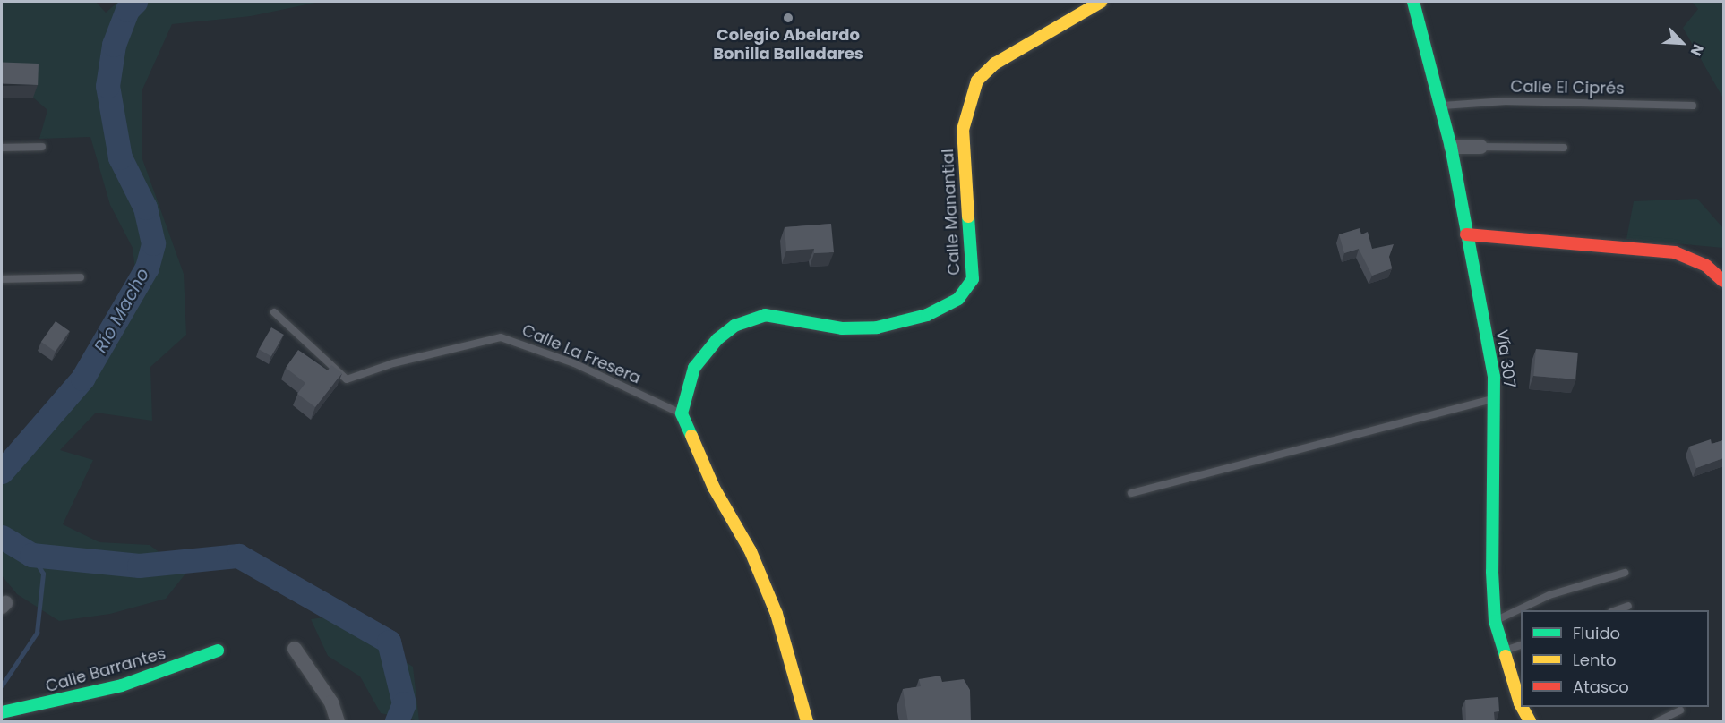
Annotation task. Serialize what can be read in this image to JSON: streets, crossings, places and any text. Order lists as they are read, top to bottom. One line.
{"streets":{"street":["Calle Manantial","Vía 307","Calle Barrantes"],"lane":["Calle El Ciprés","Calle La Fresera"]},"crossings":[["Calle El Ciprés","Vía 307"],["Calle Manantial","Calle La Fresera"]],"water":["Río Macho"],"places":["Colegio Abelardo Bonilla Balladares"],"legend":["Fluido","Lento","Atasco"],"north":"bottom right"}
